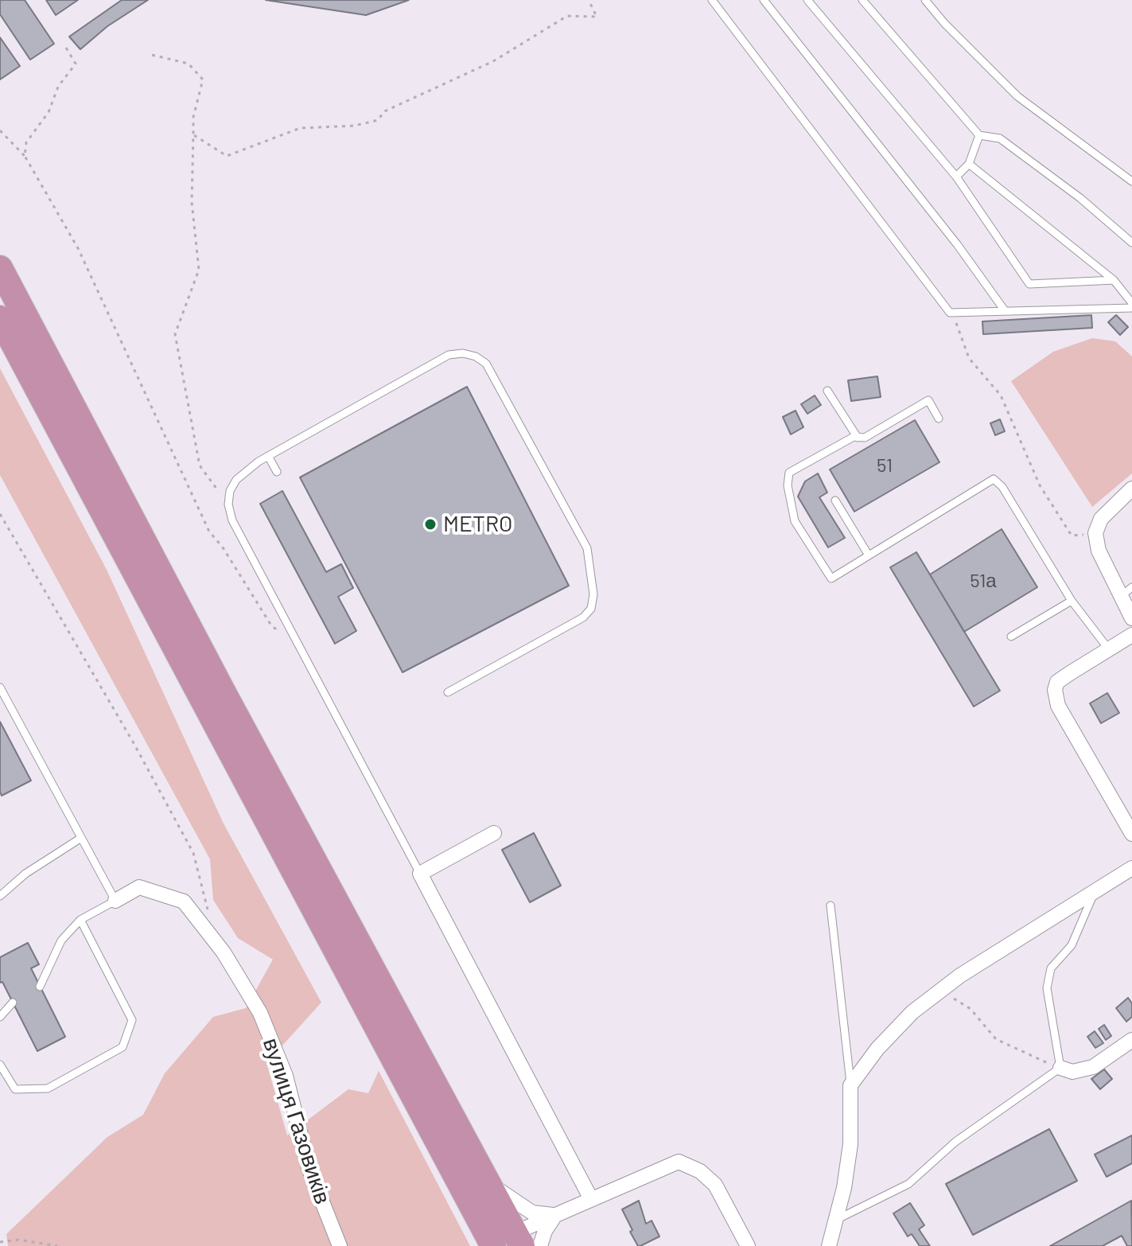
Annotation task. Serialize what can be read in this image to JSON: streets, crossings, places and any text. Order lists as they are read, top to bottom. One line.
{"streets":{"street":["вулиця Газовиків"]},"places":["METRO"],"house_numbers":["51","51а"]}
